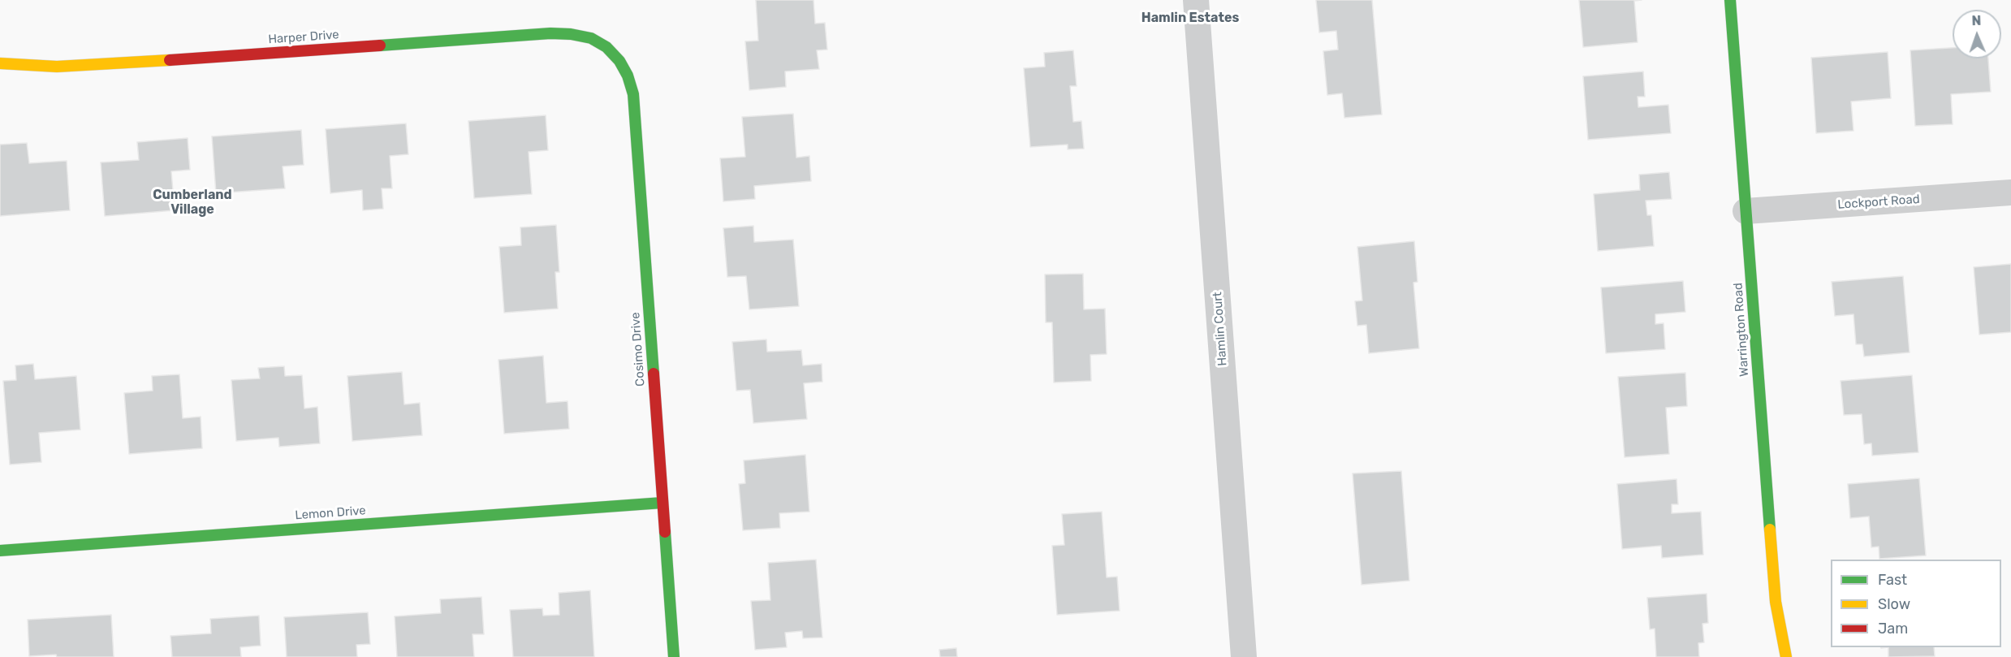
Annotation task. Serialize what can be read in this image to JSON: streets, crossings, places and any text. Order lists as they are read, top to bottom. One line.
{"streets":{"street":["Harper Drive","Lockport Road","Hamlin Court","Warrington Road","Cosimo Drive","Lemon Drive"]},"crossings":[["Harper Drive","Cosimo Drive"],["Lockport Road","Warrington Road"],["Cosimo Drive","Lemon Drive"]],"districts":["Hamlin Estates","Cumberland Village"],"legend":["Fast","Slow","Jam"],"north":"top"}
